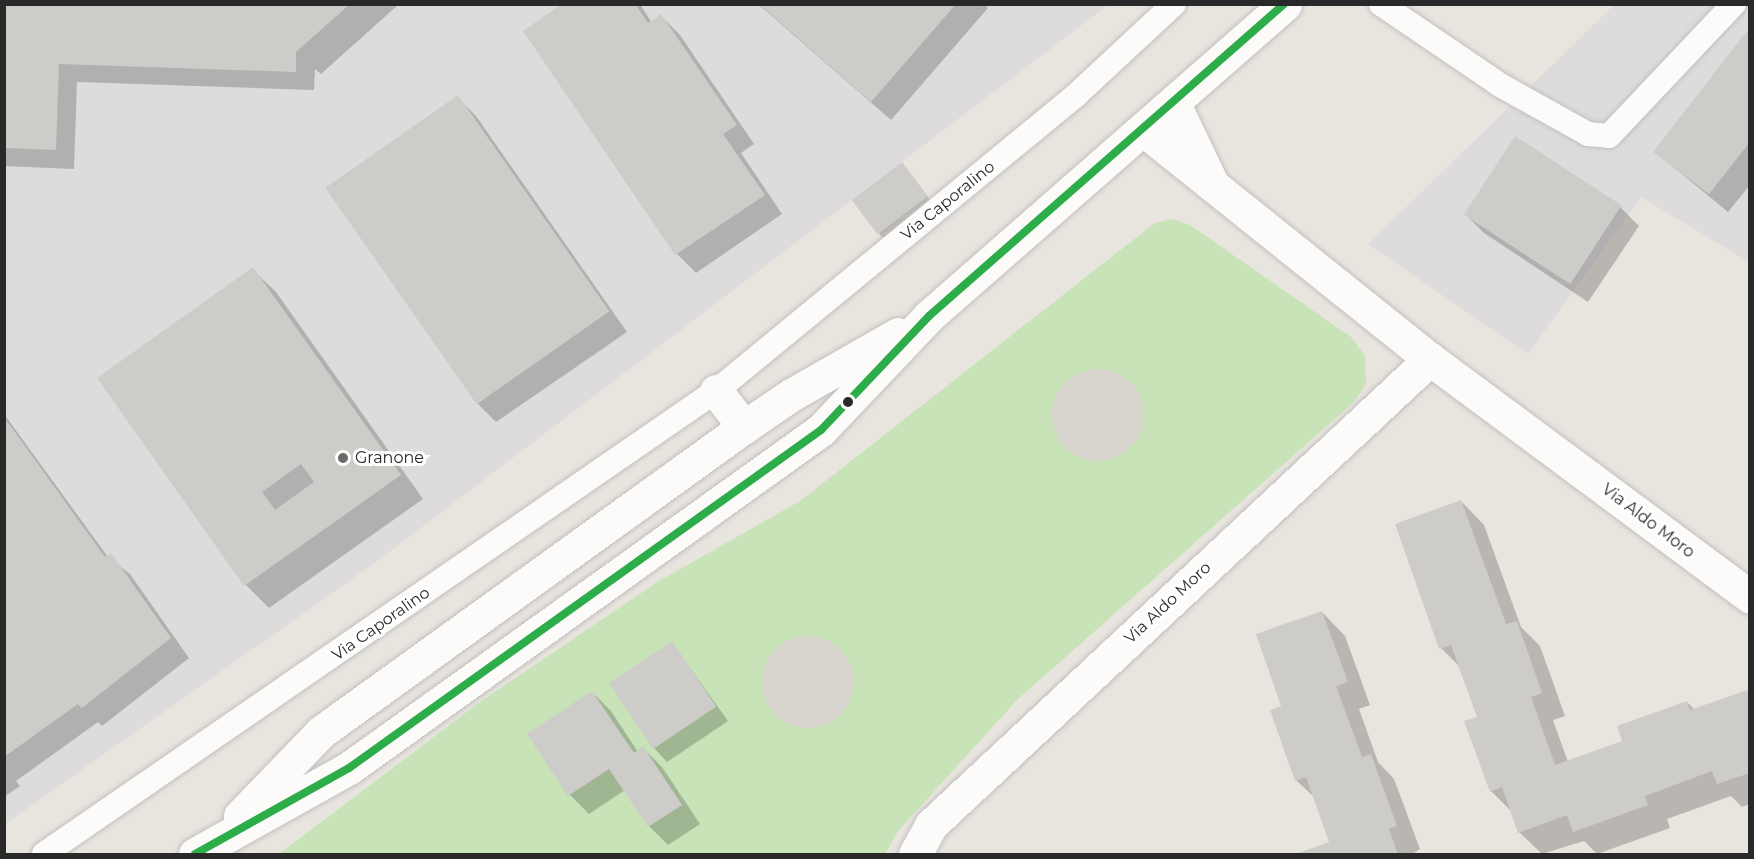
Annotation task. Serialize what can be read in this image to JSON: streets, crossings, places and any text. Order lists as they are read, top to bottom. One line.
{"streets":{"street":["Via Aldo Moro"],"lane":["Via Caporalino"]},"places":["Granone"]}
